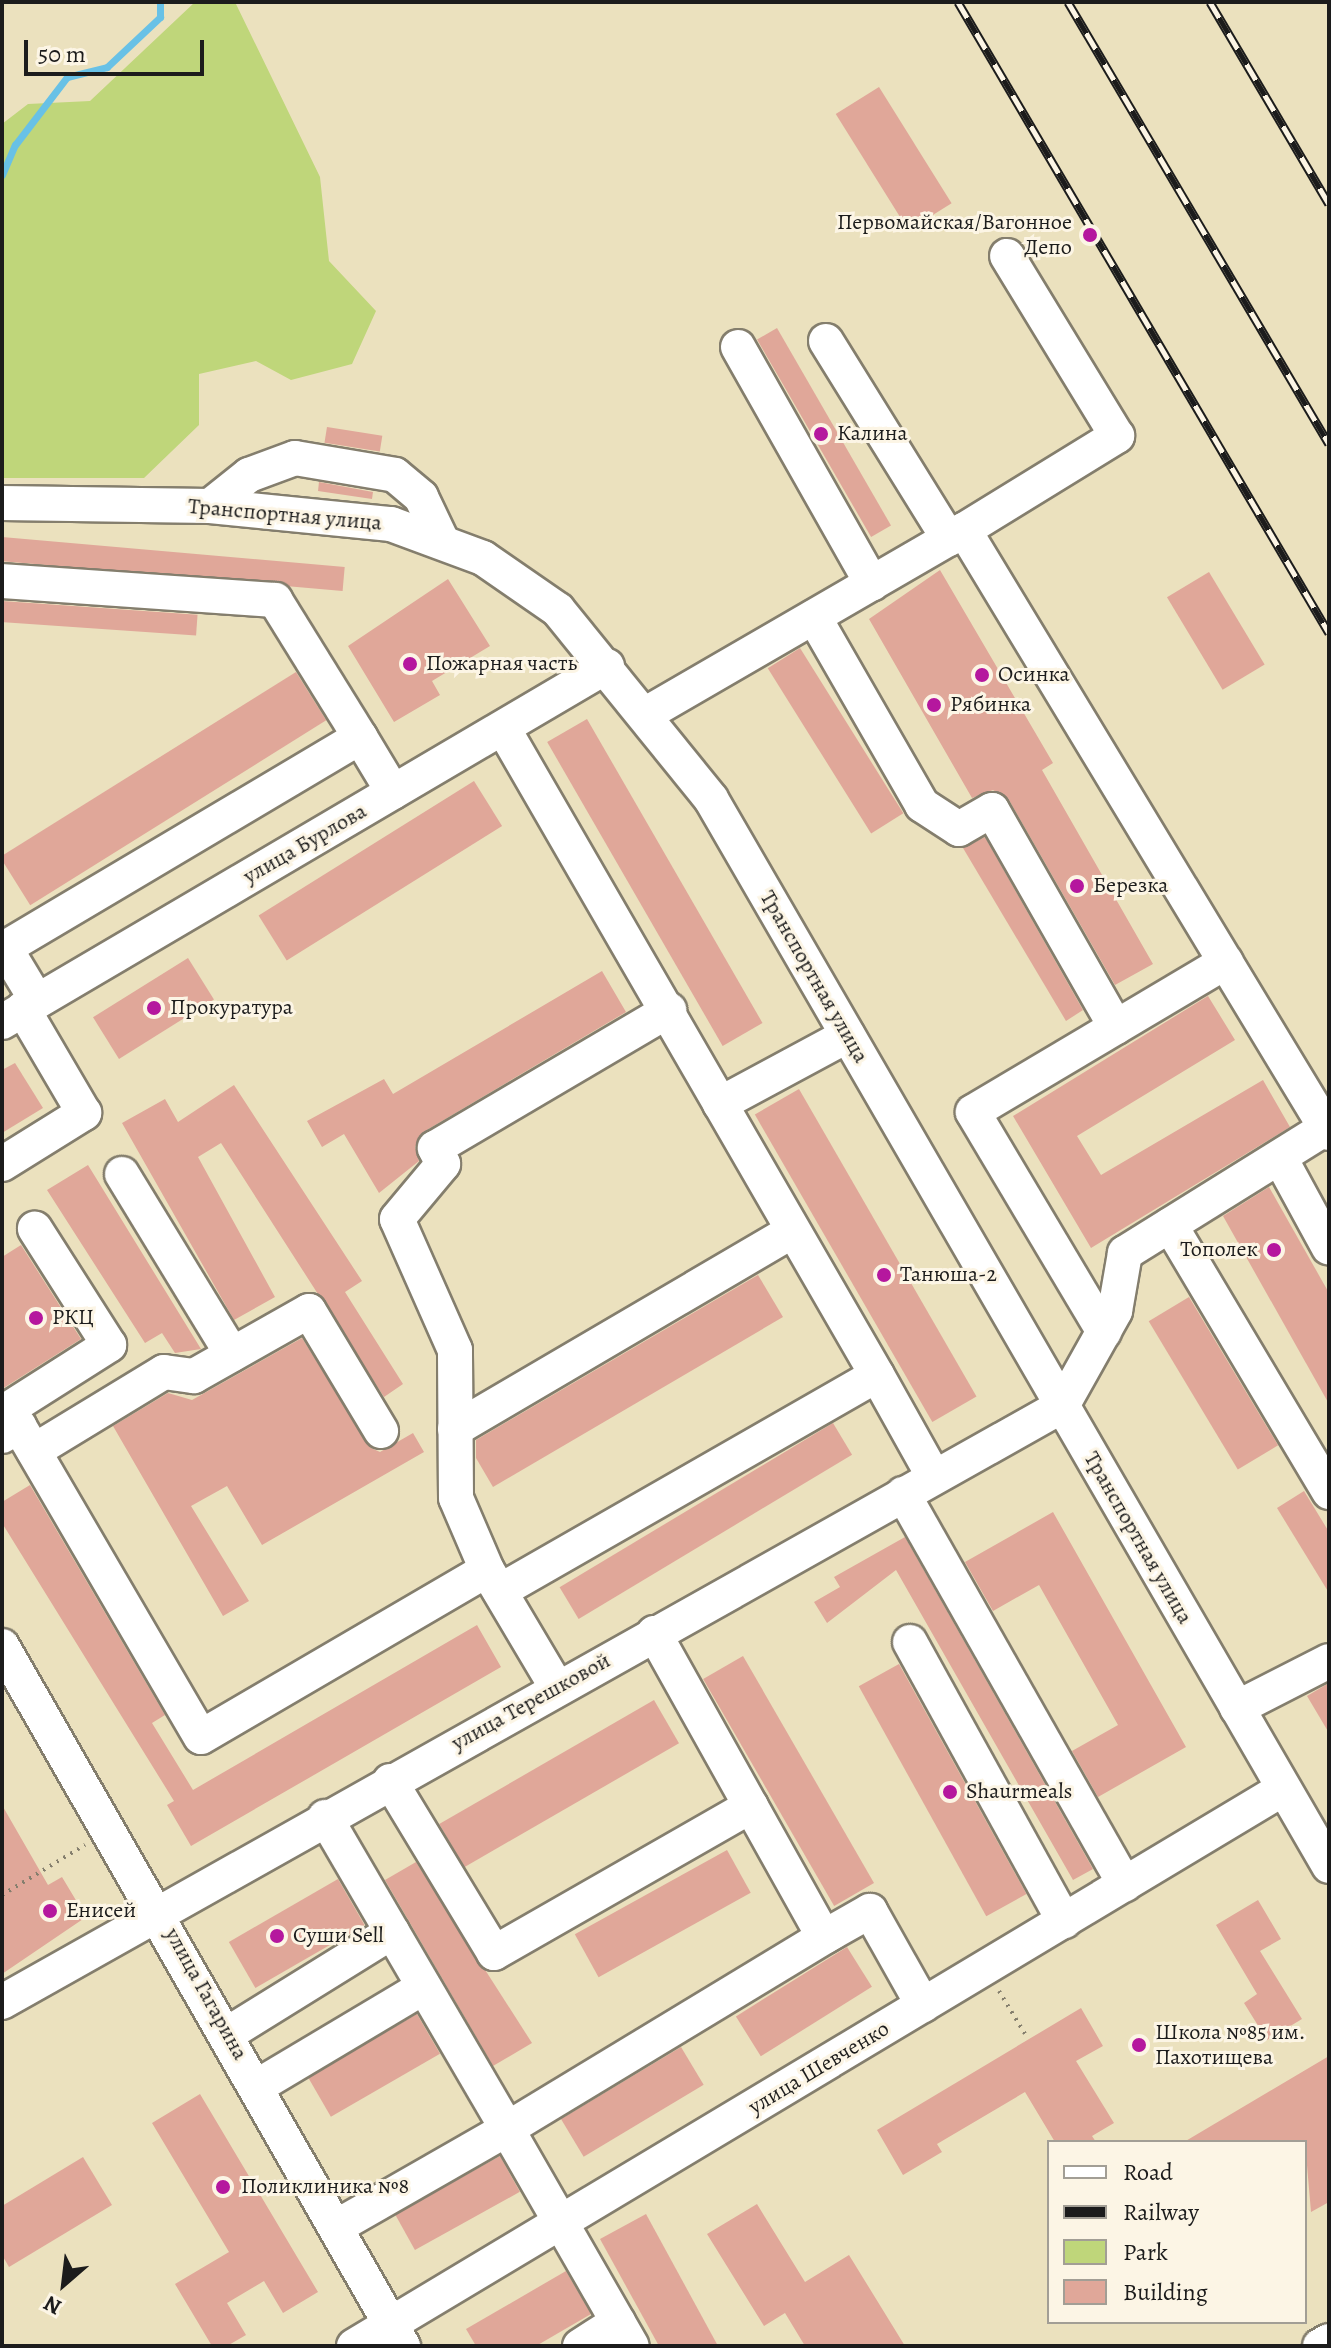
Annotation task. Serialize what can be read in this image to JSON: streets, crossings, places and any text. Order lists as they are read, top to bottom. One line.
{"streets":{"street":["Транспортная улица","улица Бурлова","улица Терешковой","улица Гагарина","улица Шевченко"]},"crossings":[["Транспортная улица","улица Бурлова"],["Транспортная улица","улица Терешковой"],["Транспортная улица","улица Шевченко"],["улица Терешковой","улица Гагарина"],["улица Гагарина","улица Шевченко"]],"places":["Первомайская/Вагонное Депо","Калина","Пожарная часть","Осинка","Рябинка","Березка","Прокуратура","Тополек","Танюша-2","РКЦ","Shaurmeals","Енисей","Суши Sell","Школа №85 им. Пахотищева","Поликлиника №8"],"legend":["Road","Railway","Park","Building"],"scale_bar":"50 m","north":"bottom left"}
